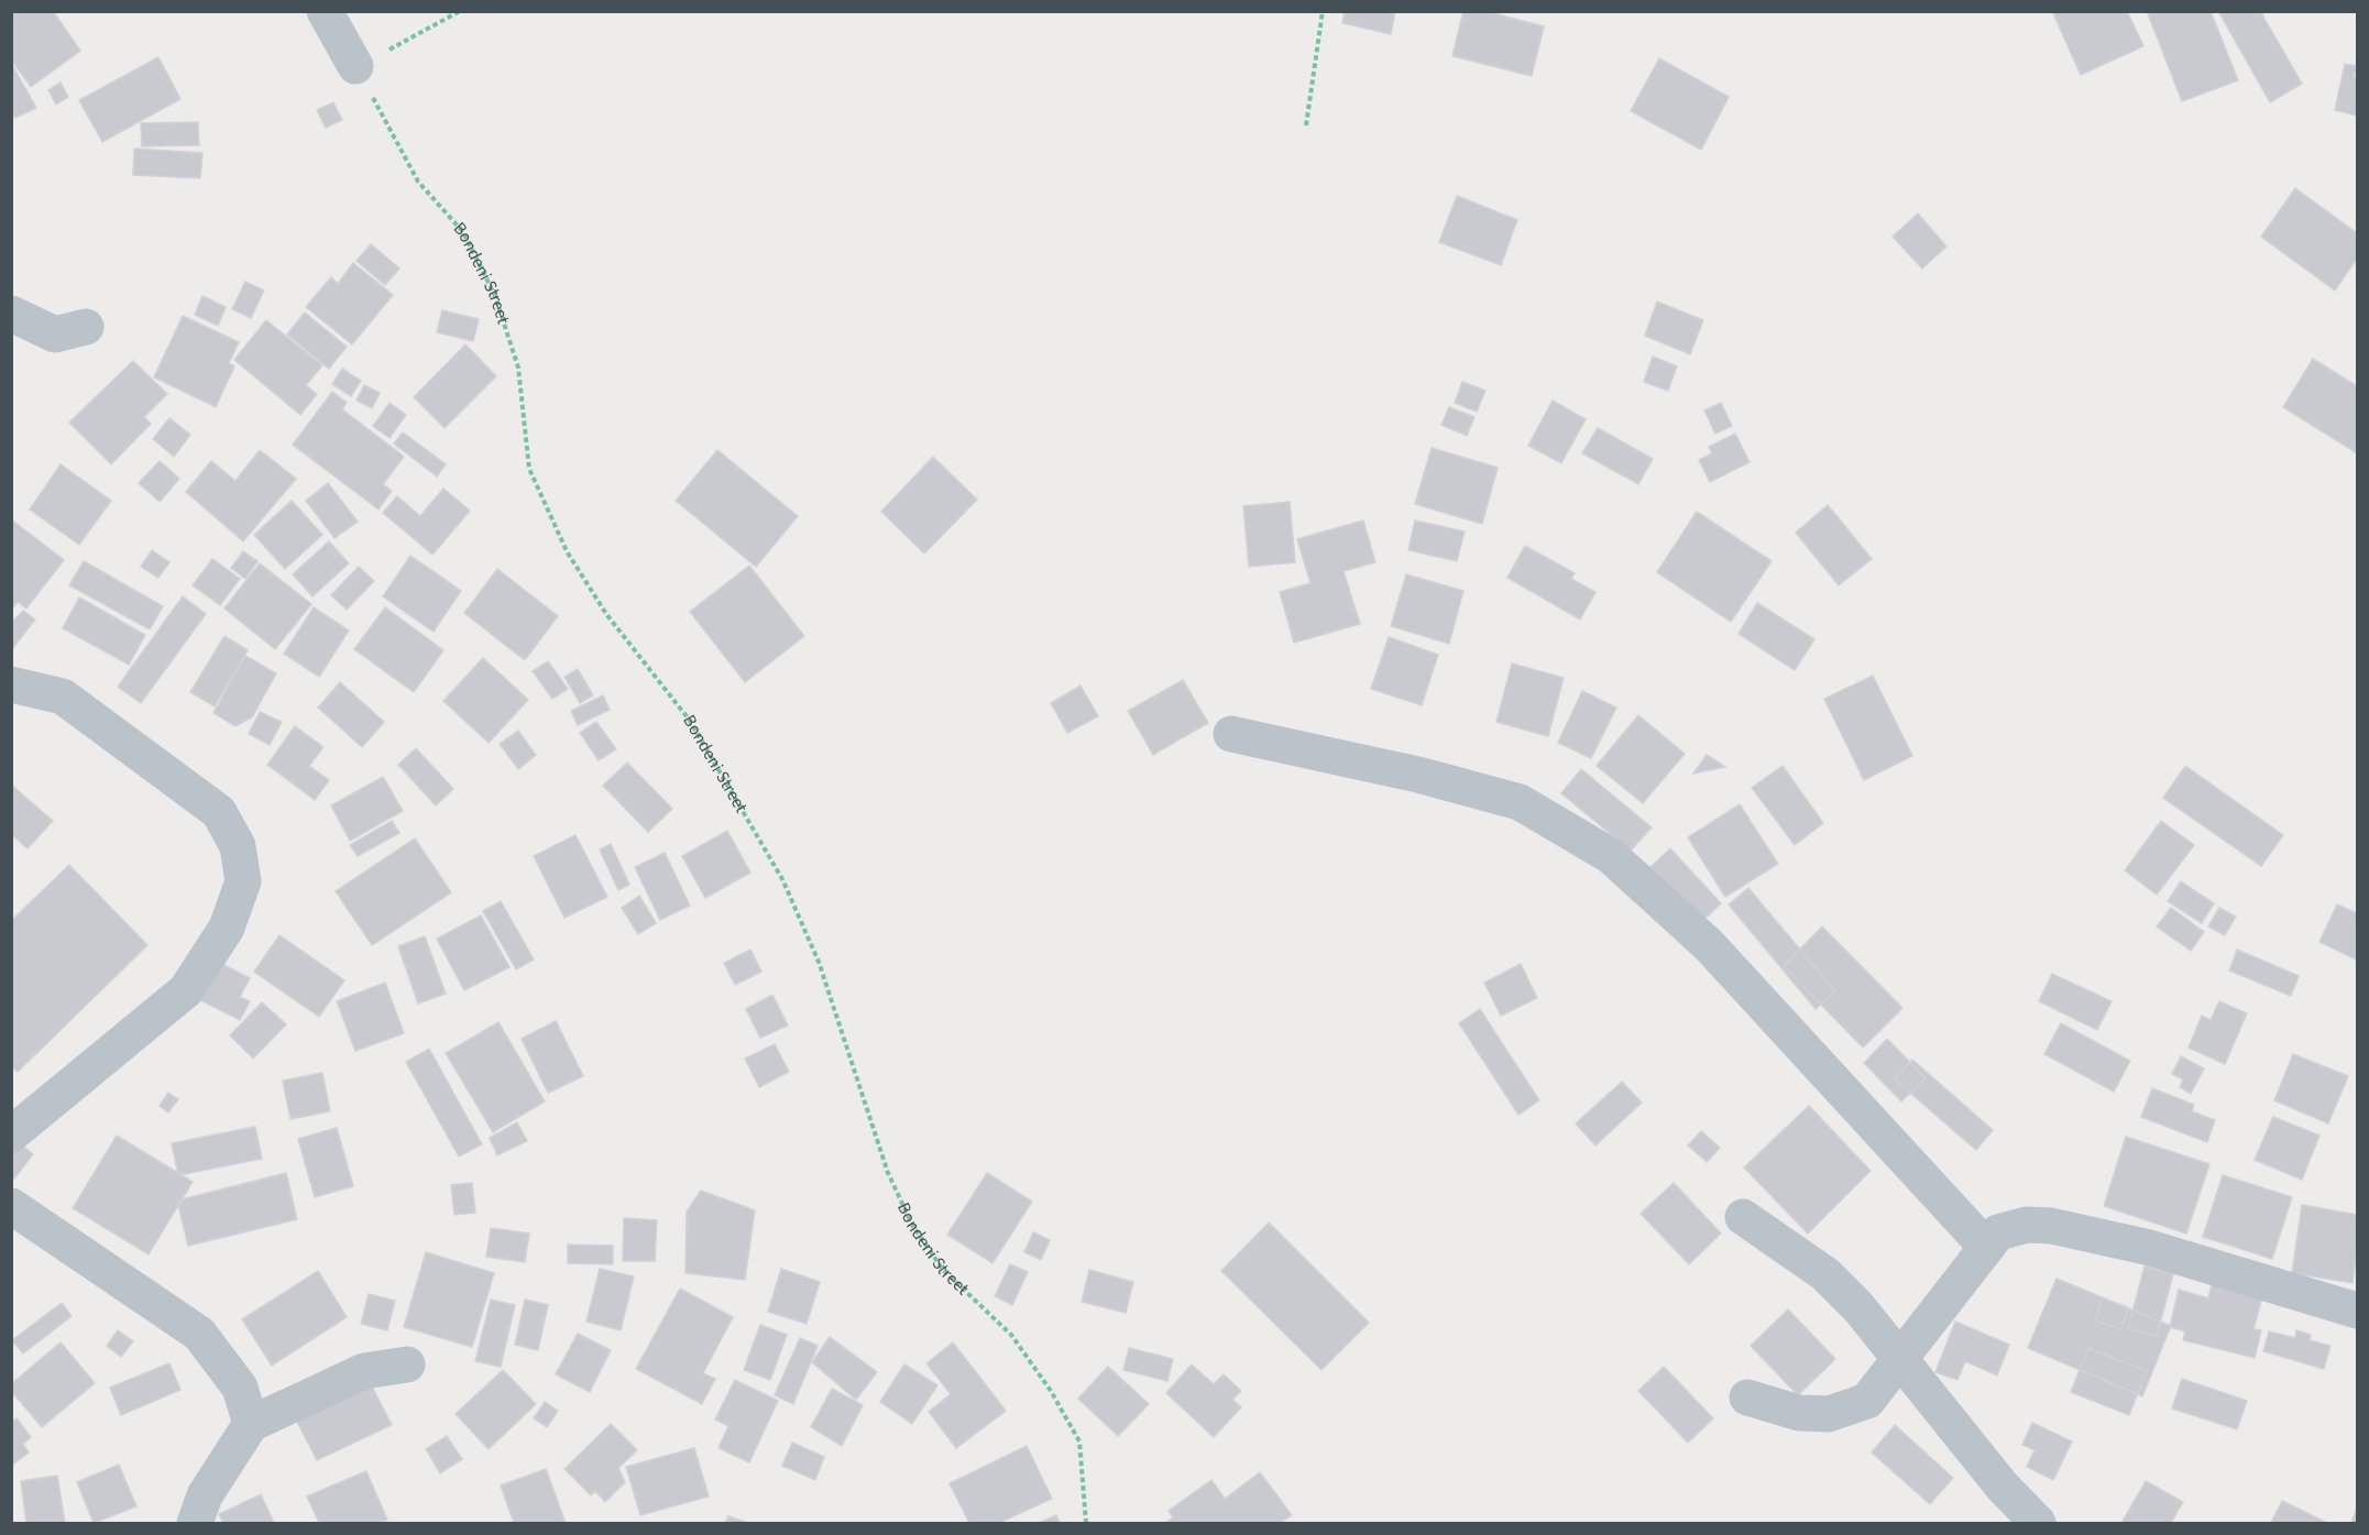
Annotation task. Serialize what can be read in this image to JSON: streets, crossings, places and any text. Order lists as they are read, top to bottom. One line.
{"streets":{"path":["Bondeni Street"]}}
